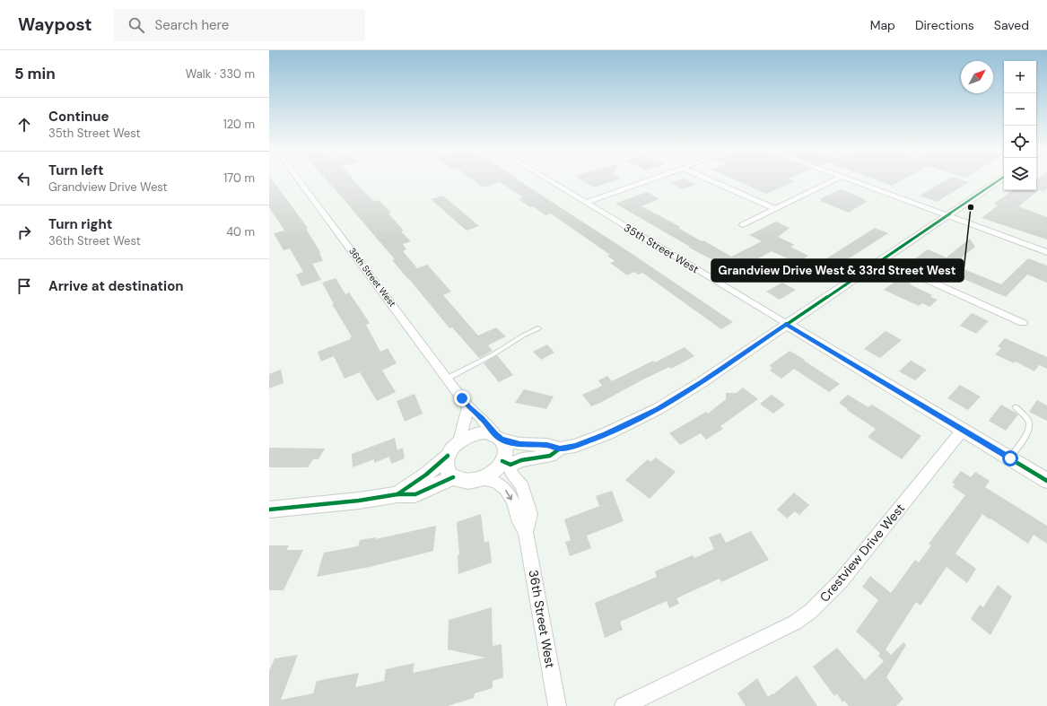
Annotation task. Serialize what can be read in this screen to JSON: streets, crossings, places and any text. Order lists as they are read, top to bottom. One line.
{"streets":{"street":["35th Street West","36th Street West","Crestview Drive West"]},"crossings":[["35th Street West","Crestview Drive West"]],"places":["Grandview Drive West & 33rd Street West"],"north":"top right","page":{"header":"Waypost","search":"Search here","nav":["Map","Directions","Saved"],"heading":["5 min","Walk · 330 m"],"map_buttons":["+","−"],"list":[["Continue","35th Street West","120 m"],["Turn left","Grandview Drive West","170 m"],["Turn right","36th Street West","40 m"],"Arrive at destination"]}}
